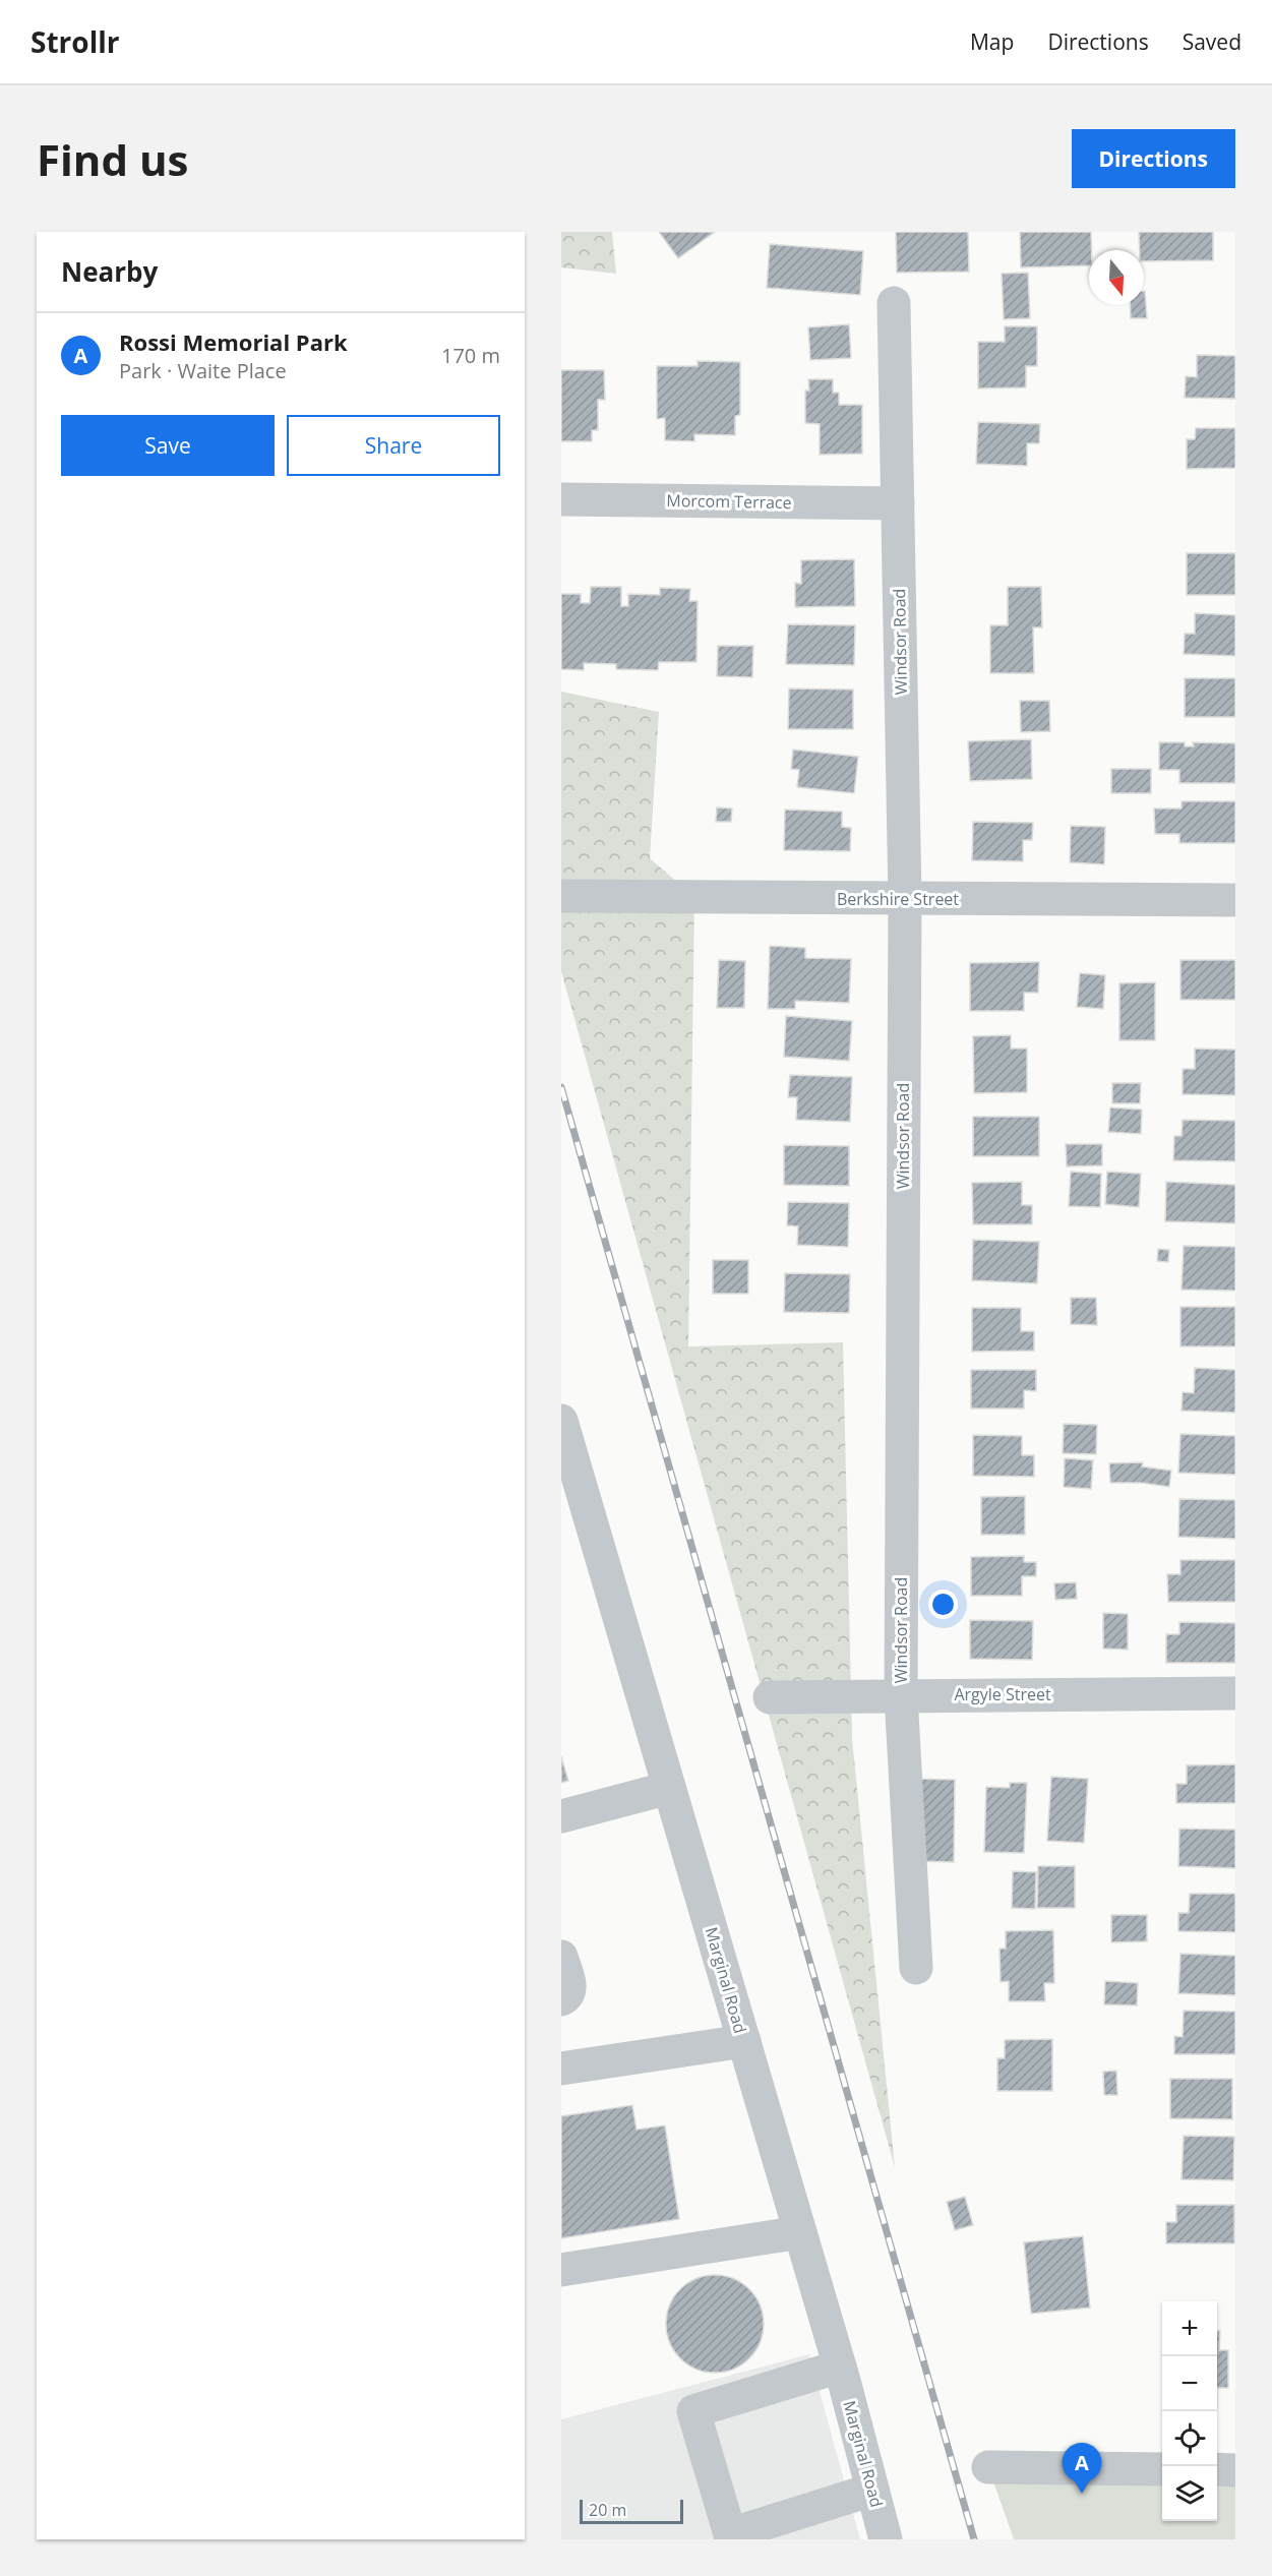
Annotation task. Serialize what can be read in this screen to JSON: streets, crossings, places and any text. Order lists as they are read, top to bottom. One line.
{"streets":{"street":["Morcom Terrace","Windsor Road","Berkshire Street","Argyle Street","Marginal Road"]},"crossings":[["Morcom Terrace","Windsor Road"],["Windsor Road","Berkshire Street"],["Windsor Road","Argyle Street"]],"scale_bar":"20 m","north":"bottom","page":{"header":"Strollr","nav":["Map","Directions","Saved"],"buttons":["Directions",["Save","Share"]],"title":"Find us","heading":"Nearby","list":[{"mark":"A","name":"Rossi Memorial Park","note":"Park · Waite Place","value":"170 m"}],"map_buttons":["+","−"],"pins":"A","scale":"20 m"}}
